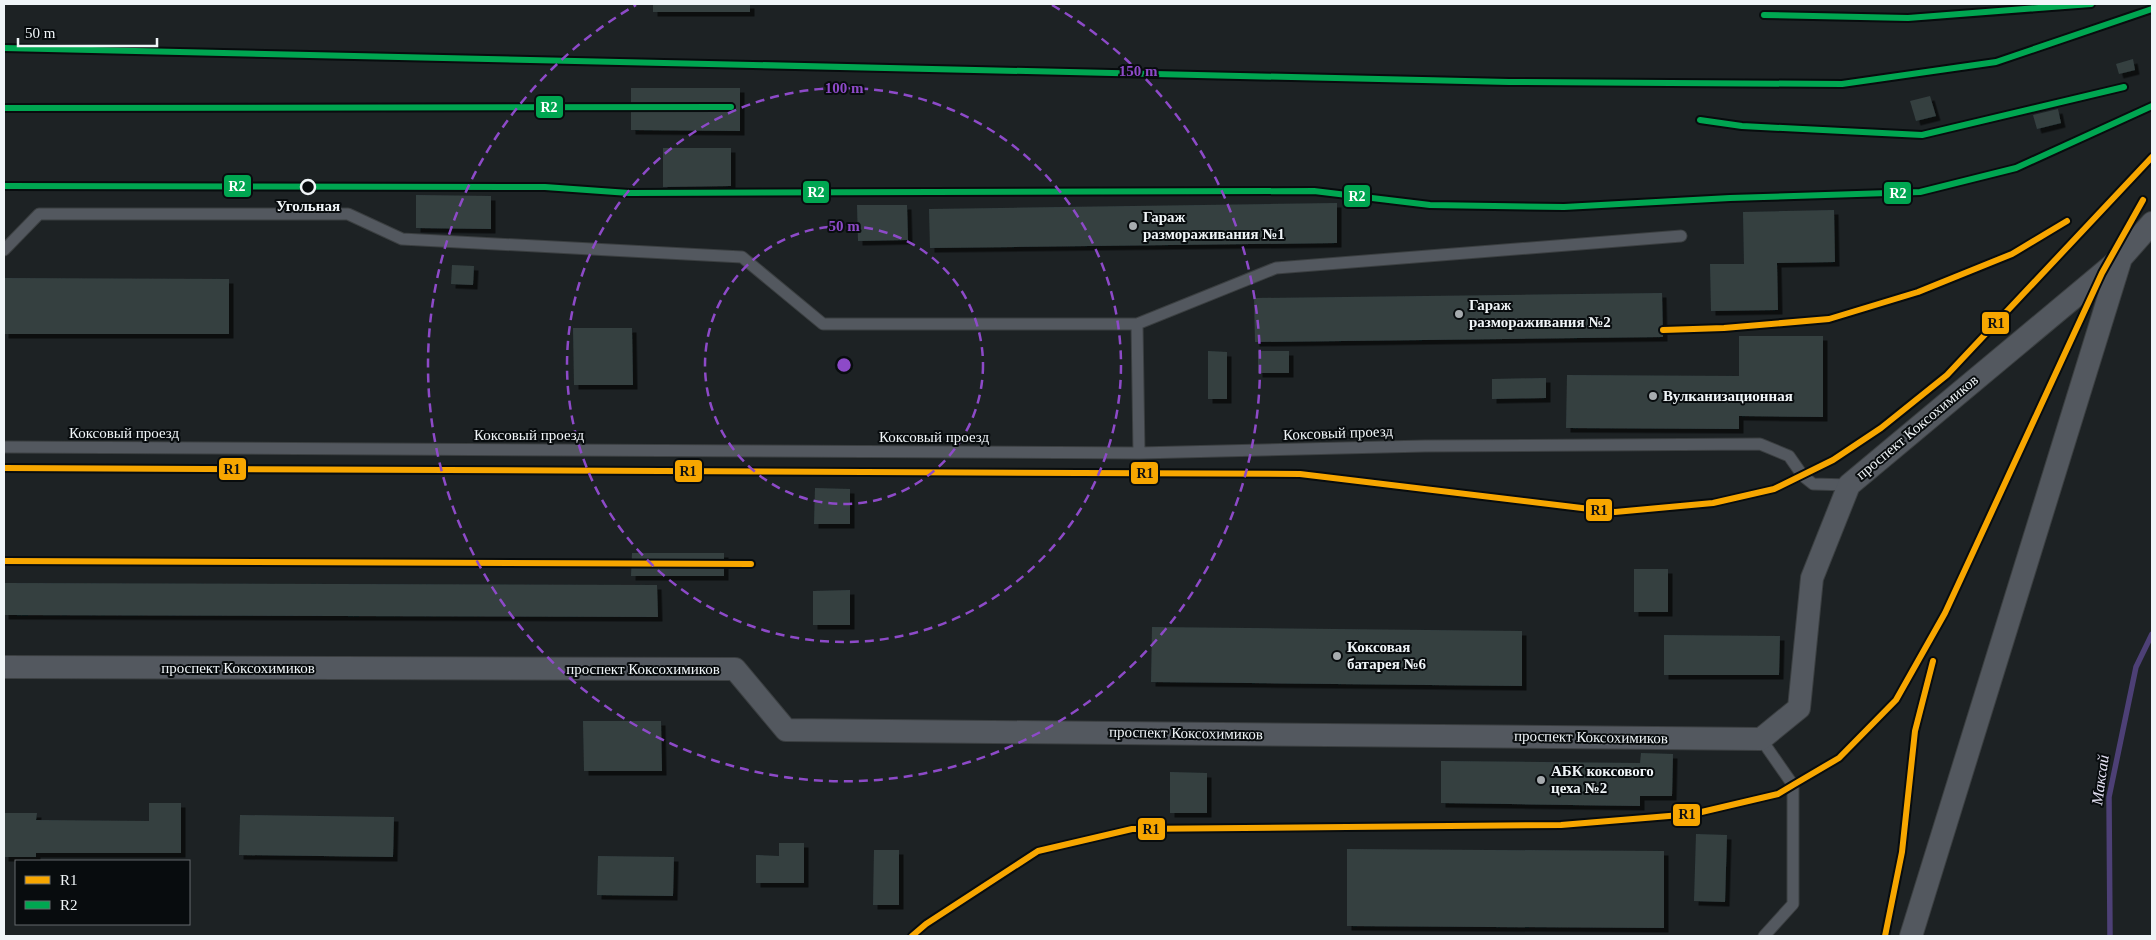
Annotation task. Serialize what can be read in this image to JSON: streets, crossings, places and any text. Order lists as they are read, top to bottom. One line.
{"streets":{"street":["проспект Коксохимиков"],"lane":["Коксовый проезд"]},"crossings":[["проспект Коксохимиков","Коксовый проезд"]],"water":["Максай"],"places":["Угольная","Гараж размораживания №1","Гараж размораживания №2","Вулканизационная","Коксовая батарея №6","АБК коксового цеха №2"],"lines":["transit line R2","transit line R1"],"legend":["R1","R2"],"scale_bar":"50 m","rings":["150 m","100 m","50 m"]}
